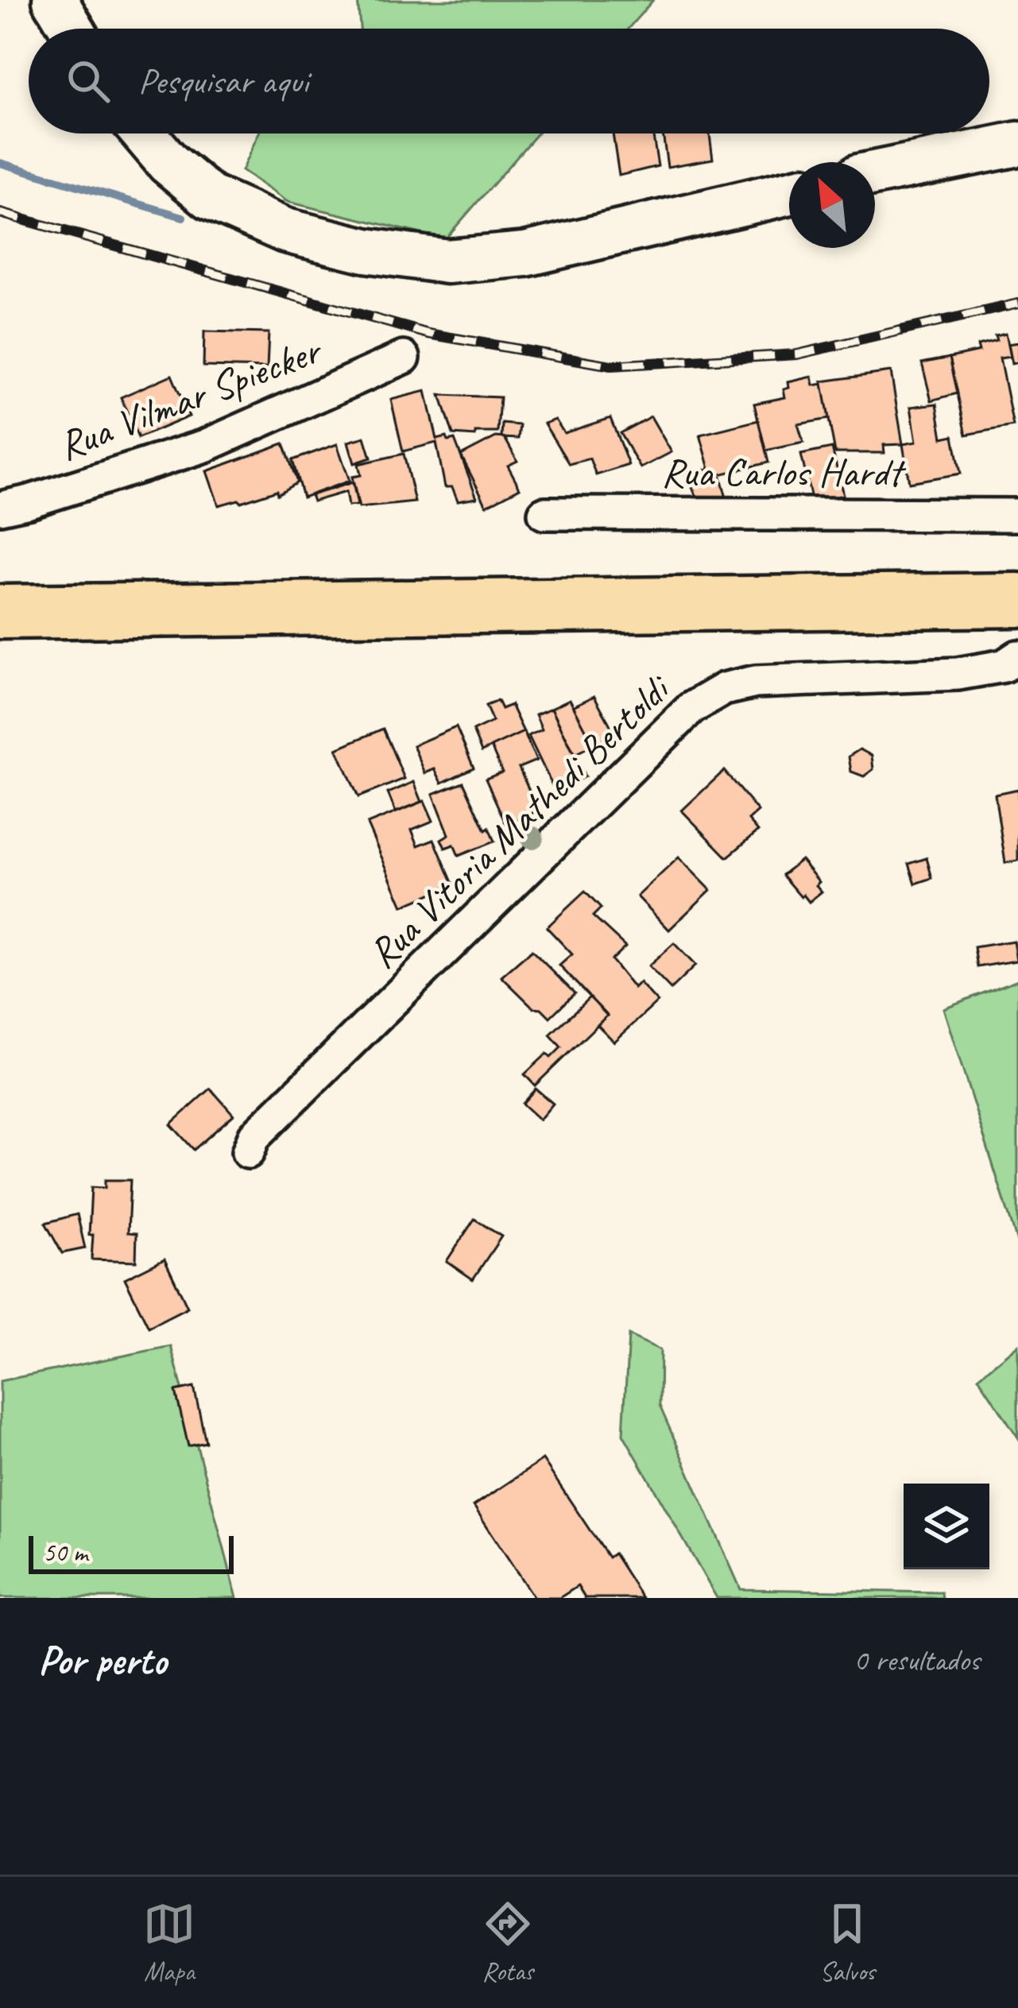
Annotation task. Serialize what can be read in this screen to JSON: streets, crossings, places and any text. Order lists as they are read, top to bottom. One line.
{"streets":{"street":["Rua Vilmar Spiecker","Rua Carlos Hardt","Rua Vitoria Mathedi Bertoldi"]},"scale_bar":"50 m","north":"top left","page":{"search":"Pesquisar aqui","scale":"50 m","heading":["Por perto","0 resultados"],"nav":["Mapa","Rotas","Salvos"]}}
